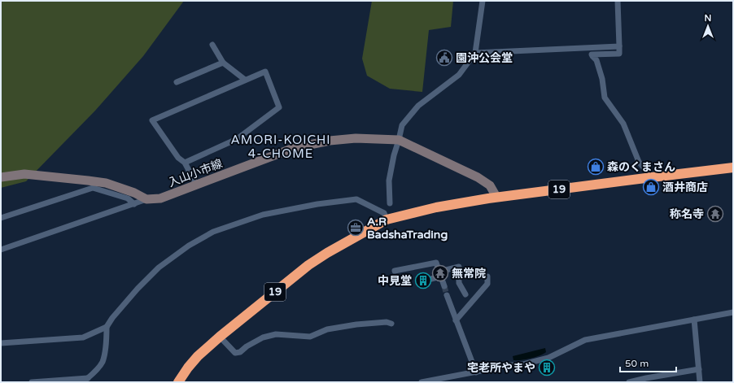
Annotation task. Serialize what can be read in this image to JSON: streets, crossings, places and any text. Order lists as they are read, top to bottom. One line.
{"streets":{"highway":["19"],"main road":["入山小市線"]},"crossings":[["入山小市線","19"]],"districts":["AMORI-KOICHI 4-CHOME"],"places":{"public building":["園沖公会堂"],"shop":["森のくまさん","酒井商店"],"temple":["称名寺","無常院"],"office":["A.R BadshaTrading"],"building":["中見堂","宅老所やまや"]},"scale_bar":"50 m","north":"top"}
